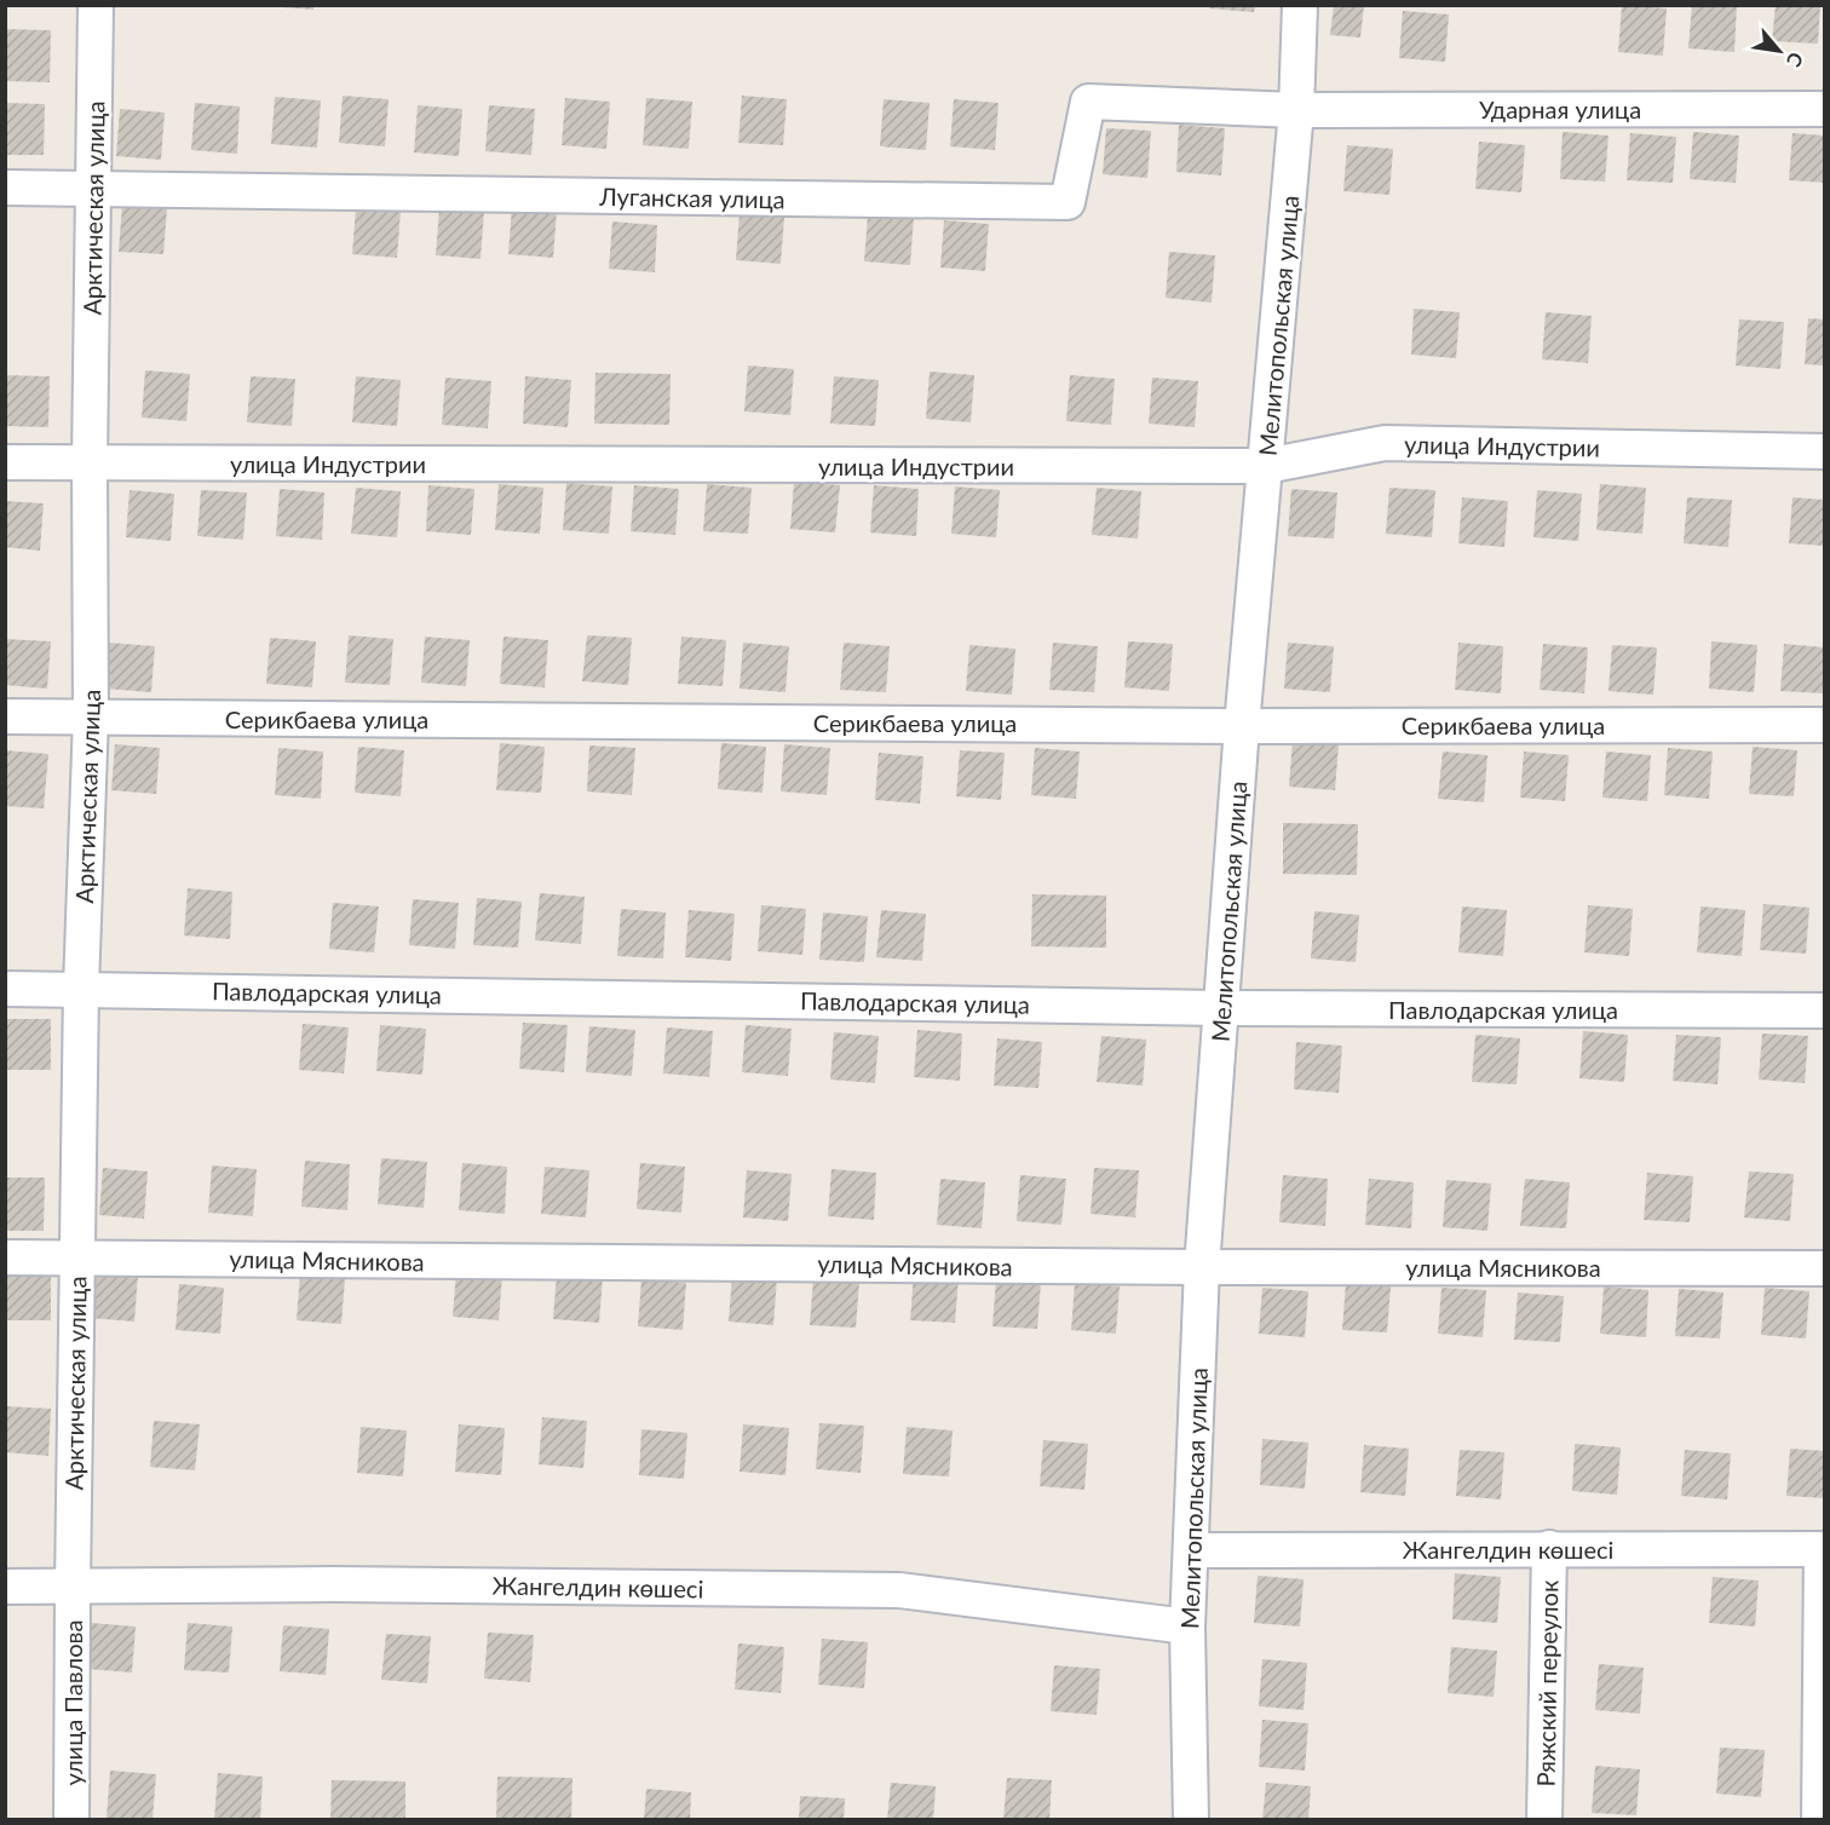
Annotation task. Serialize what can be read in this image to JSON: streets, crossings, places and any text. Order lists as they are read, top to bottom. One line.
{"streets":{"street":["Ударная улица","Луганская улица","Арктическая улица","Мелитопольская улица","улица Индустрии","Серикбаева улица","Павлодарская улица","улица Мясникова","Жангелдин көшесі","Ряжский переулок","улица Павлова"]},"crossings":[["Ударная улица","Луганская улица"],["Ударная улица","Мелитопольская улица"],["Луганская улица","Арктическая улица"],["Луганская улица","Мелитопольская улица"],["Арктическая улица","улица Индустрии"],["Арктическая улица","Серикбаева улица"],["Арктическая улица","Павлодарская улица"],["Арктическая улица","улица Мясникова"],["Арктическая улица","Жангелдин көшесі"],["Арктическая улица","улица Павлова"],["Мелитопольская улица","улица Индустрии"],["Мелитопольская улица","Серикбаева улица"],["Мелитопольская улица","Павлодарская улица"],["Мелитопольская улица","улица Мясникова"],["Мелитопольская улица","Жангелдин көшесі"],["Жангелдин көшесі","Ряжский переулок"],["Жангелдин көшесі","улица Павлова"]],"north":"bottom right"}
